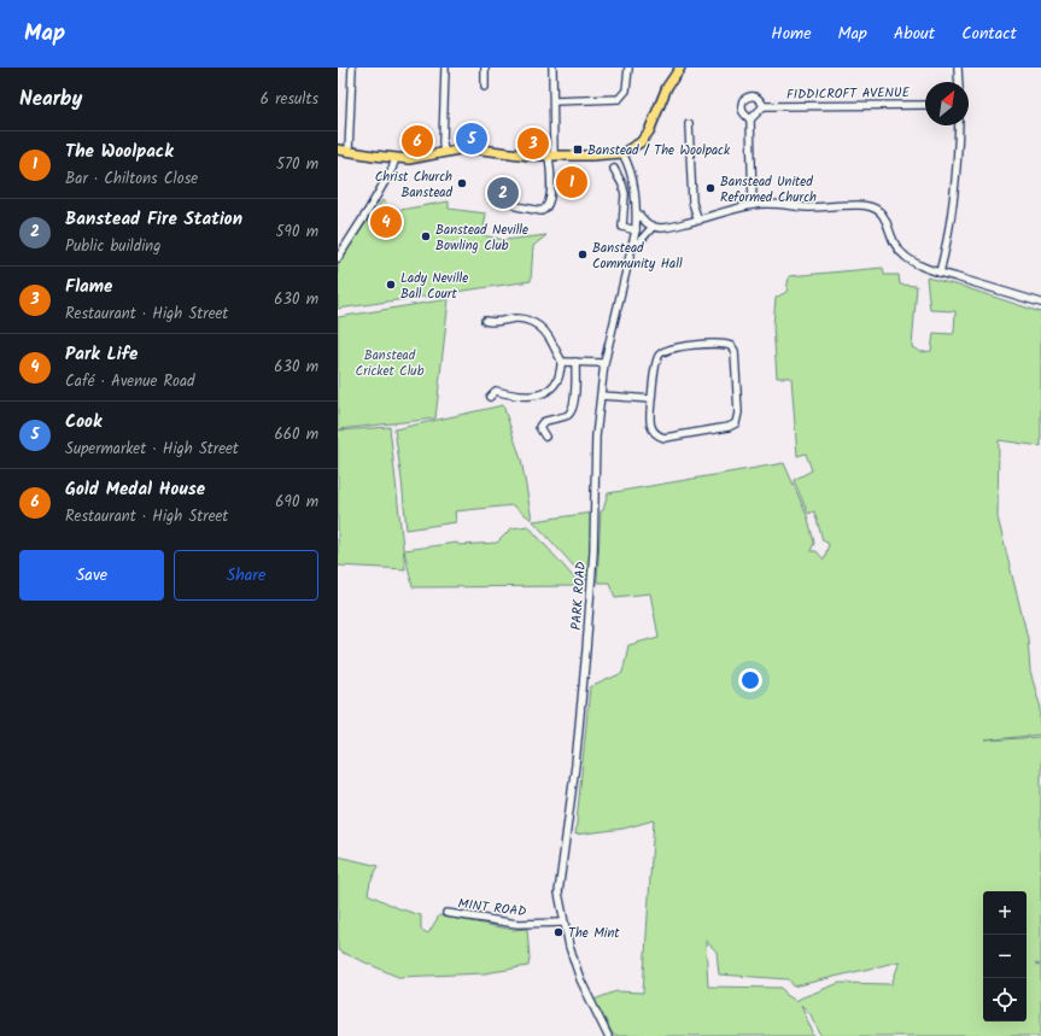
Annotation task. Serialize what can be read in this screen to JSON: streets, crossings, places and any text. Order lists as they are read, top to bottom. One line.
{"streets":{"street":["FIDDICROFT AVENUE","PARK ROAD","MINT ROAD"]},"crossings":[["PARK ROAD","MINT ROAD"]],"parks":["Banstead Cricket Club"],"places":{"transit":["Banstead / The Woolpack"],"other":["Christ Church Banstead","Banstead United Reformed Church","Banstead Neville Bowling Club","Banstead Community Hall","Lady Neville Ball Court","The Mint"]},"north":"top right","page":{"header":"Map","nav":["Home","Map","About","Contact"],"heading":["Nearby","6 results"],"pins":["5","6","3","1","2","4"],"list":[{"mark":"1","name":"The Woolpack","note":"Bar · Chiltons Close","value":"570 m"},{"mark":"2","name":"Banstead Fire Station","note":"Public building","value":"590 m"},{"mark":"3","name":"Flame","note":"Restaurant · High Street","value":"630 m"},{"mark":"4","name":"Park Life","note":"Café · Avenue Road","value":"630 m"},{"mark":"5","name":"Cook","note":"Supermarket · High Street","value":"660 m"},{"mark":"6","name":"Gold Medal House","note":"Restaurant · High Street","value":"690 m"}],"buttons":["Save","Share"],"map_buttons":["+","−"]}}
